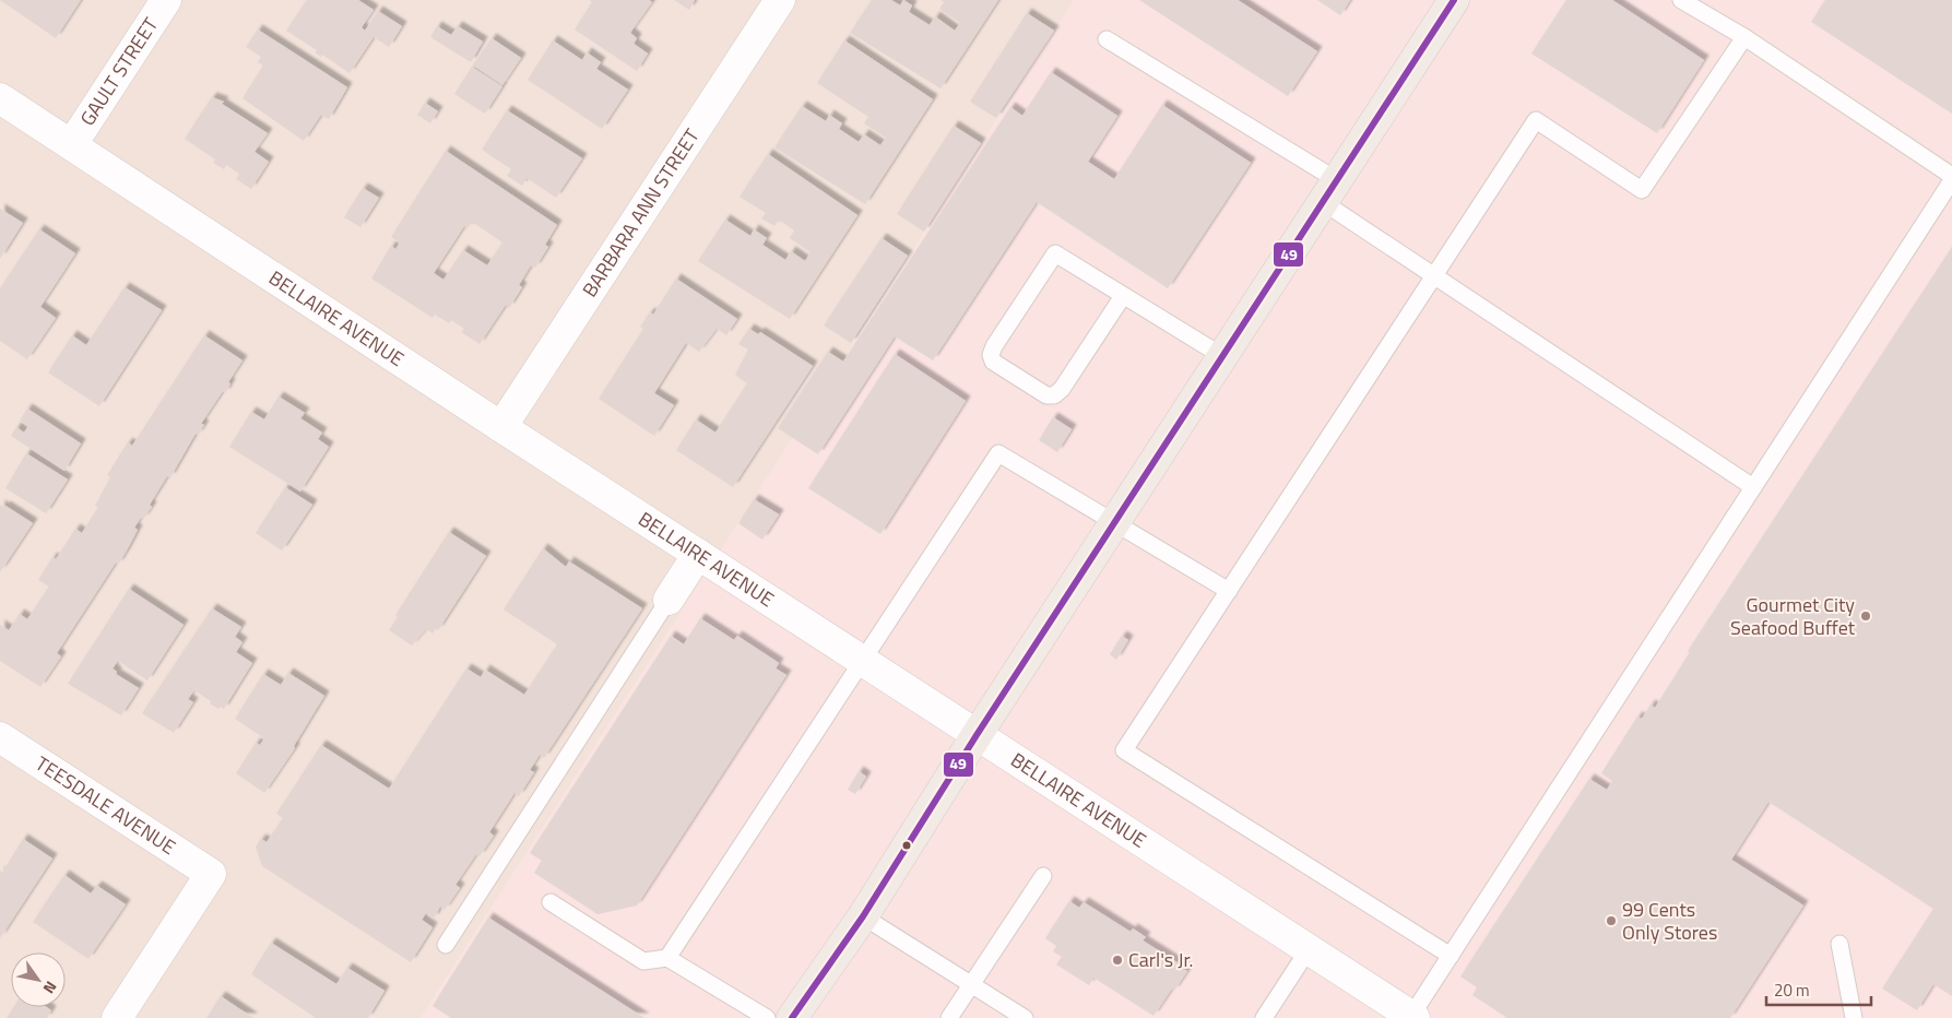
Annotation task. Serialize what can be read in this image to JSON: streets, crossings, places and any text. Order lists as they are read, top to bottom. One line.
{"streets":{"street":["GAULT STREET","BARBARA ANN STREET","BELLAIRE AVENUE","TEESDALE AVENUE"]},"crossings":[["GAULT STREET","BELLAIRE AVENUE"],["BARBARA ANN STREET","BELLAIRE AVENUE"]],"places":["Gourmet City Seafood Buffet","99 Cents Only Stores","Carl's Jr."],"lines":["transit line 49"],"scale_bar":"20 m","north":"bottom right"}
